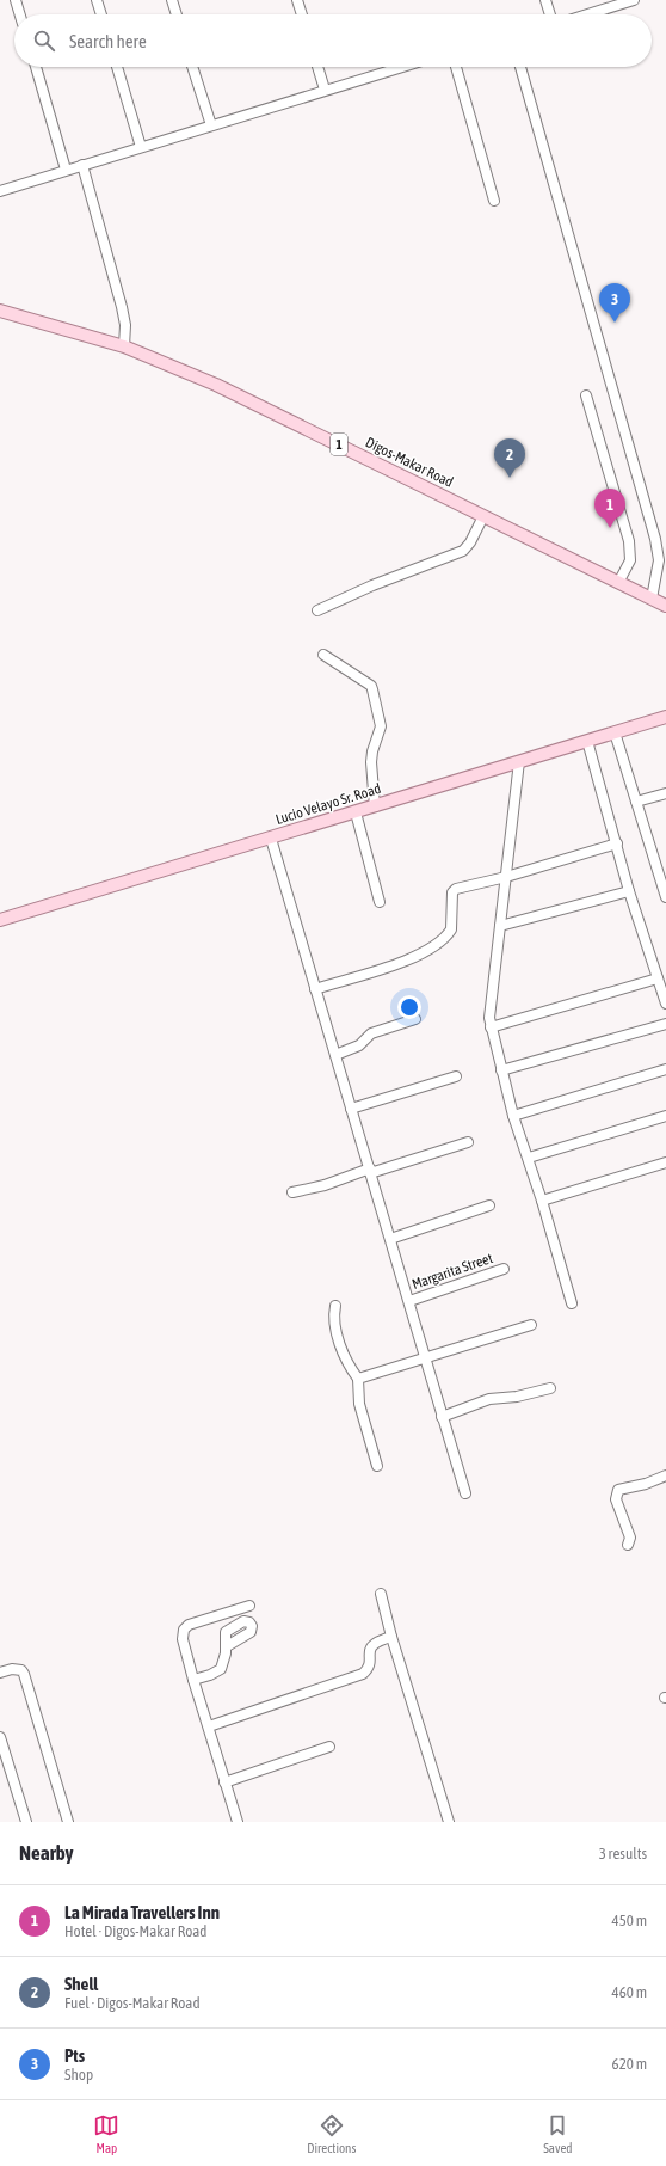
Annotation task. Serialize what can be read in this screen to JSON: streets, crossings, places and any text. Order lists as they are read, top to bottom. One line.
{"streets":{"main road":["1","Digos-Makar Road","Lucio Velayo Sr. Road"],"street":["Margarita Street"]},"page":{"search":"Search here","pins":["3","2","1"],"heading":["Nearby","3 results"],"list":[{"mark":"1","name":"La Mirada Travellers Inn","note":"Hotel · Digos-Makar Road","value":"450 m"},{"mark":"2","name":"Shell","note":"Fuel · Digos-Makar Road","value":"460 m"},{"mark":"3","name":"Pts","note":"Shop","value":"620 m"}],"nav":["Map","Directions","Saved"]}}
